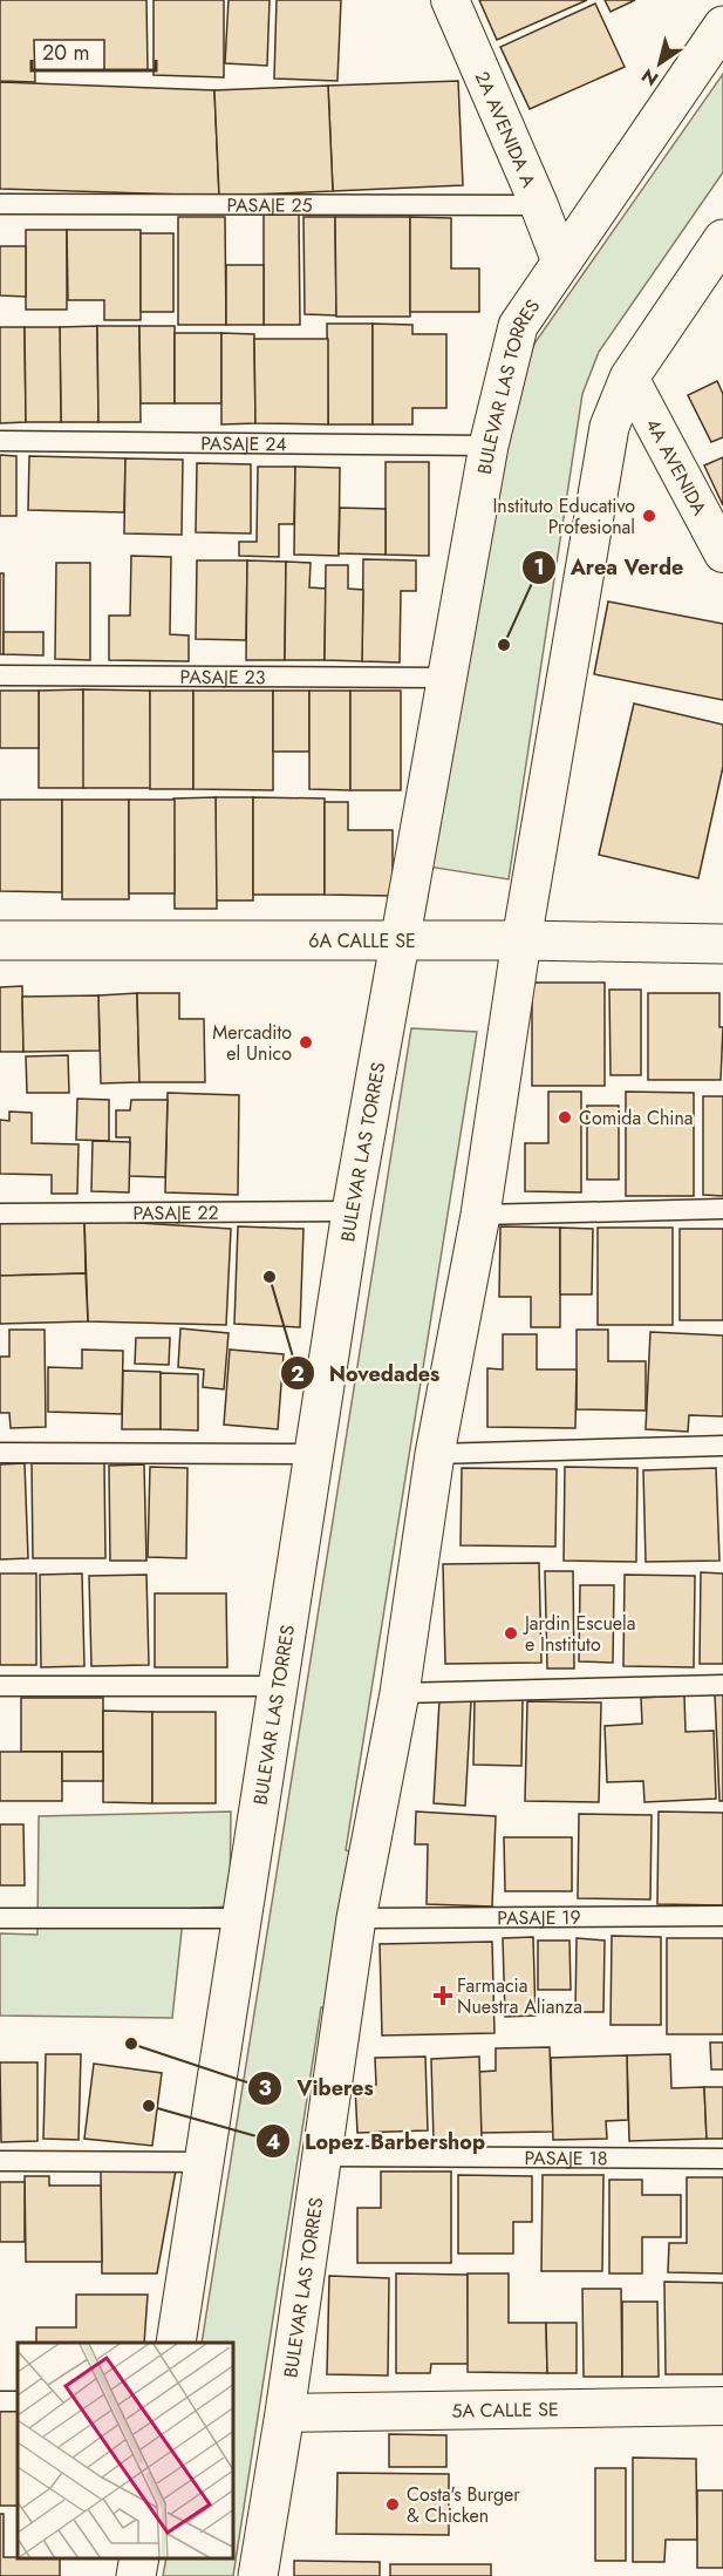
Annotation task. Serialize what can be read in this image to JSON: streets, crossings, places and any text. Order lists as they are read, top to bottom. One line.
{"streets":{"street":["2A AVENIDA A","BULEVAR LAS TORRES","4A AVENIDA","6A CALLE SE","5A CALLE SE"],"lane":["PASAJE 25","PASAJE 24","PASAJE 23","PASAJE 22","PASAJE 19","PASAJE 18"]},"crossings":[["2A AVENIDA A","PASAJE 25"],["2A AVENIDA A","BULEVAR LAS TORRES"],["BULEVAR LAS TORRES","PASAJE 24"],["BULEVAR LAS TORRES","4A AVENIDA"],["BULEVAR LAS TORRES","PASAJE 23"],["BULEVAR LAS TORRES","6A CALLE SE"],["BULEVAR LAS TORRES","PASAJE 22"],["BULEVAR LAS TORRES","PASAJE 19"],["BULEVAR LAS TORRES","PASAJE 18"],["BULEVAR LAS TORRES","5A CALLE SE"]],"places":{"other":["Instituto Educativo Profesional","Area Verde","Mercadito el Unico","Comida China","Novedades","Jardin Escuela e Instituto","Viberes","Lopez Barbershop","Costa's Burger & Chicken"],"health":["Farmacia Nuestra Alianza"]},"scale_bar":"20 m","north":"bottom left"}
